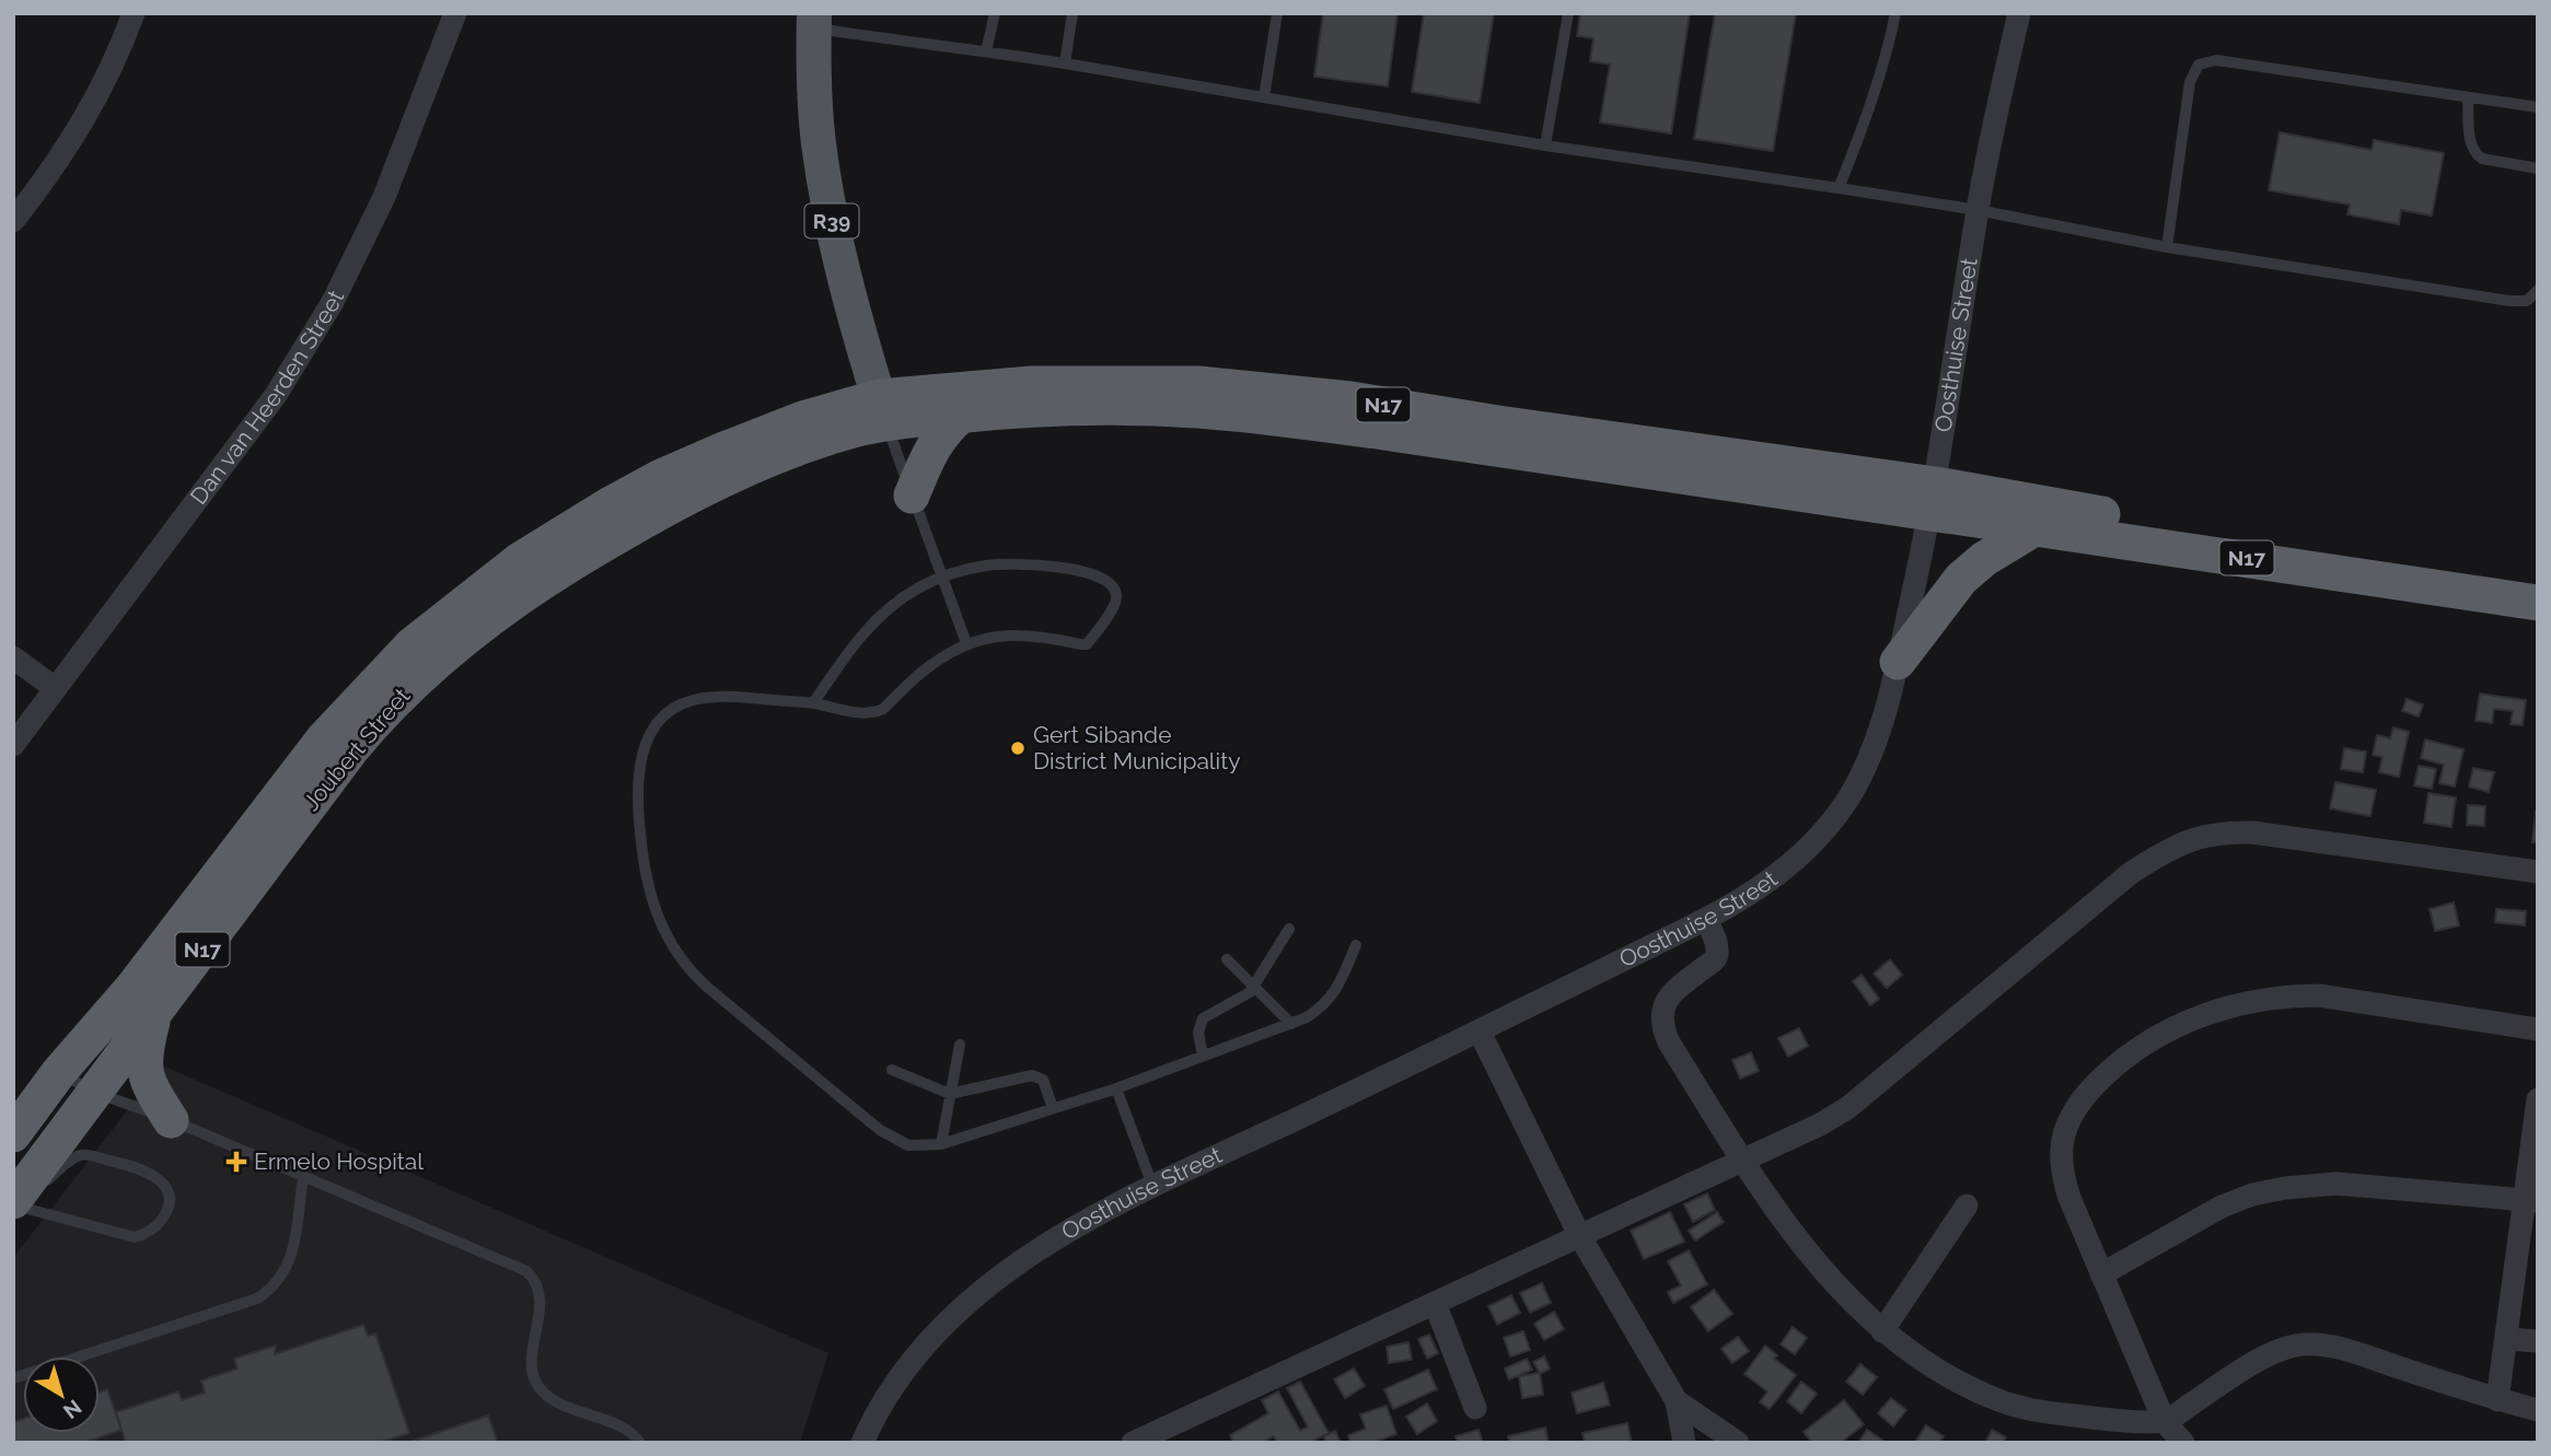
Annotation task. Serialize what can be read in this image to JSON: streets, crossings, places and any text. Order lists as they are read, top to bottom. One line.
{"streets":{"highway":["N17","Joubert Street"],"main road":["R39"],"street":["Oosthuise Street","Dan van Heerden Street"]},"crossings":[["R39","N17"],["R39","Joubert Street"],["Oosthuise Street","N17"],["N17","Joubert Street"]],"places":{"other":["Gert Sibande District Municipality"],"health":["Ermelo Hospital"]},"north":"bottom right"}
